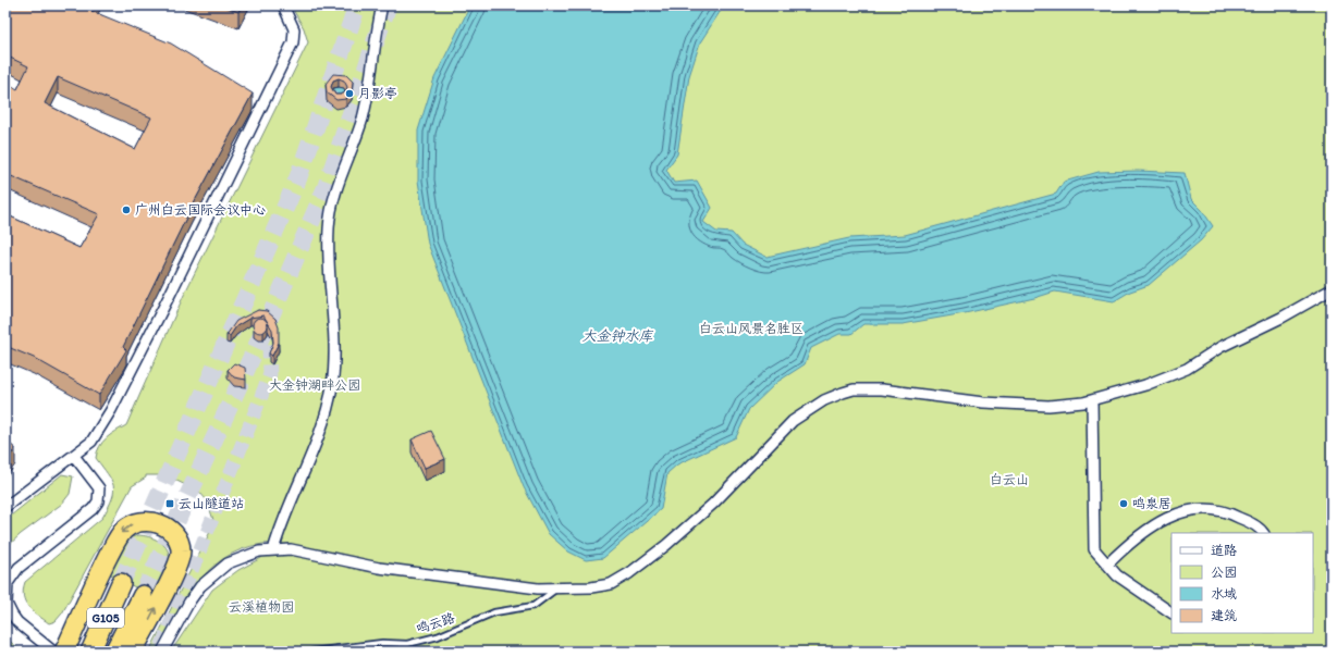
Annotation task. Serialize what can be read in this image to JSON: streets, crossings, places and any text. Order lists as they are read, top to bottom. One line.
{"streets":{"highway":["G105"],"lane":["鸣云路"]},"water":["大金钟水库"],"parks":["白云山风景名胜区","大金钟湖畔公园","白云山","云溪植物园"],"places":{"other":["月影亭","广州白云国际会议中心","鸣泉居"],"transit":["云山隧道站"]},"legend":["道路","公园","水域","建筑"]}
